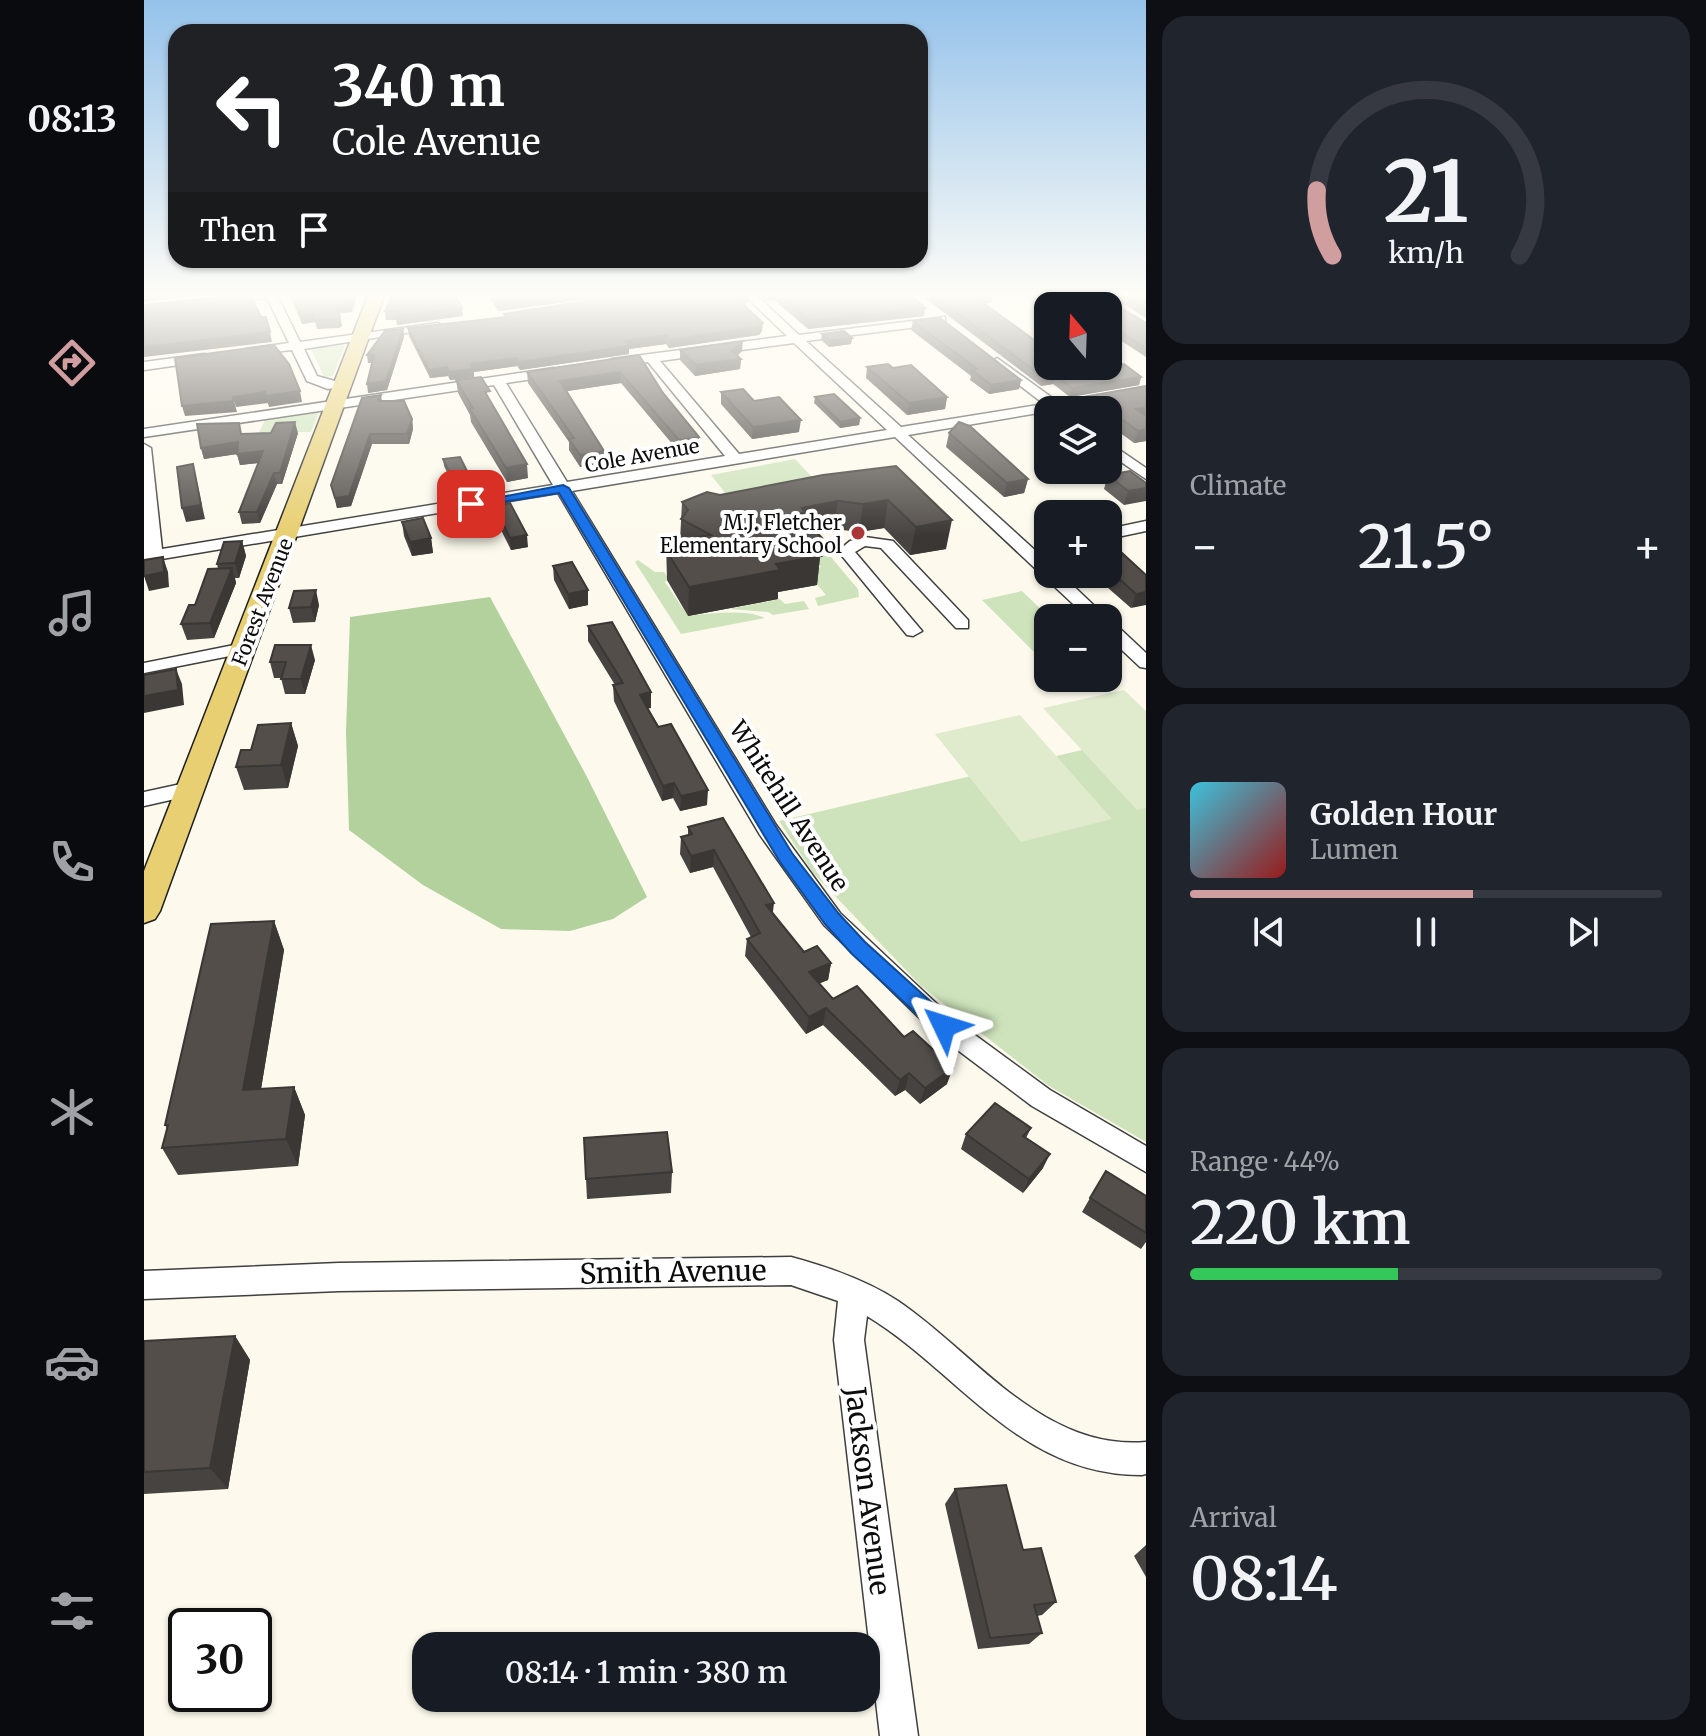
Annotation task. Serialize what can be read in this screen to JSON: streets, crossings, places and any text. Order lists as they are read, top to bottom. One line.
{"streets":{"main road":["Forest Avenue"],"street":["Cole Avenue","Whitehill Avenue","Smith Avenue","Jackson Avenue"]},"crossings":[["Cole Avenue","Forest Avenue"],["Cole Avenue","Whitehill Avenue"],["Smith Avenue","Jackson Avenue"]],"places":["M.J. Fletcher Elementary School"],"north":"top","page":{"tabs":"08:13","turn":["340 m","Cole Avenue"],"then":"Then","map_buttons":["+","−"],"tile":["Climate",["Range · 44%","220 km"],["Arrival","08:14"]],"heat":["−","21.5°","+"],"song":["Golden Hour","Lumen"],"limit":"30","trip":"08:14 · 1 min · 380 m","gauge":["21","km/h"]}}
